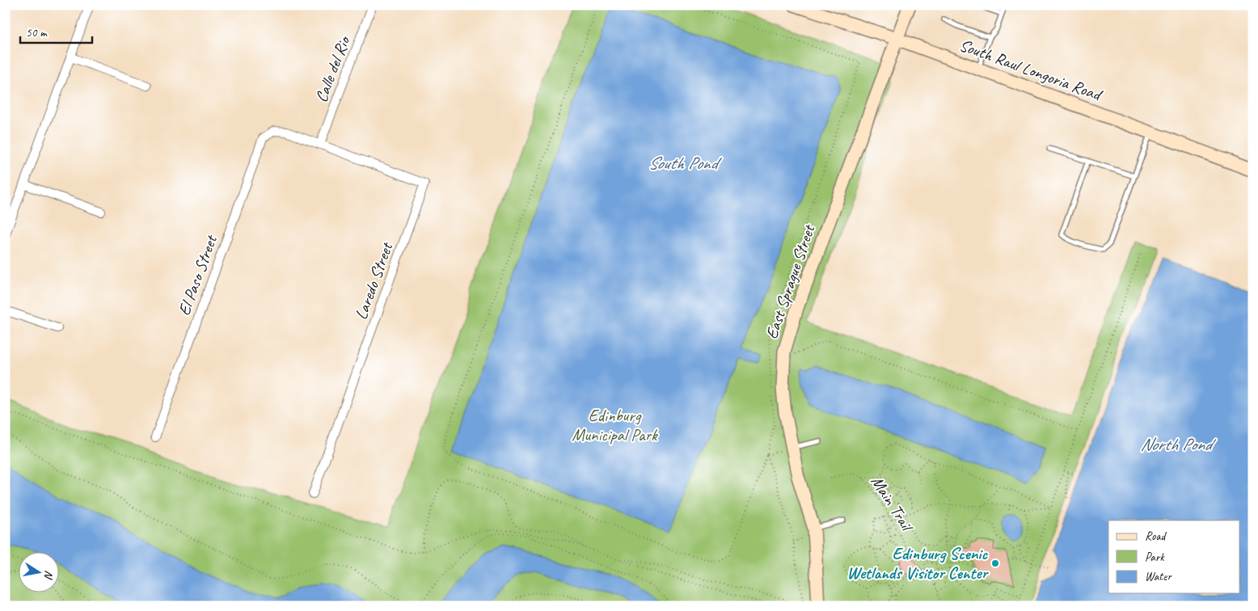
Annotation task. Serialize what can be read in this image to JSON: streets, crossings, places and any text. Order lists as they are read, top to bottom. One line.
{"streets":{"street":["Calle del Rio","South Raul Longoria Road","El Paso Street","Laredo Street","East Sprague Street"],"path":["Main Trail"]},"crossings":[["Calle del Rio","El Paso Street"],["Calle del Rio","Laredo Street"],["South Raul Longoria Road","East Sprague Street"],["El Paso Street","Laredo Street"]],"water":["South Pond","North Pond"],"parks":["Edinburg Municipal Park"],"places":["Edinburg Scenic Wetlands Visitor Center"],"legend":["Road","Park","Water"],"scale_bar":"50 m","north":"right"}
